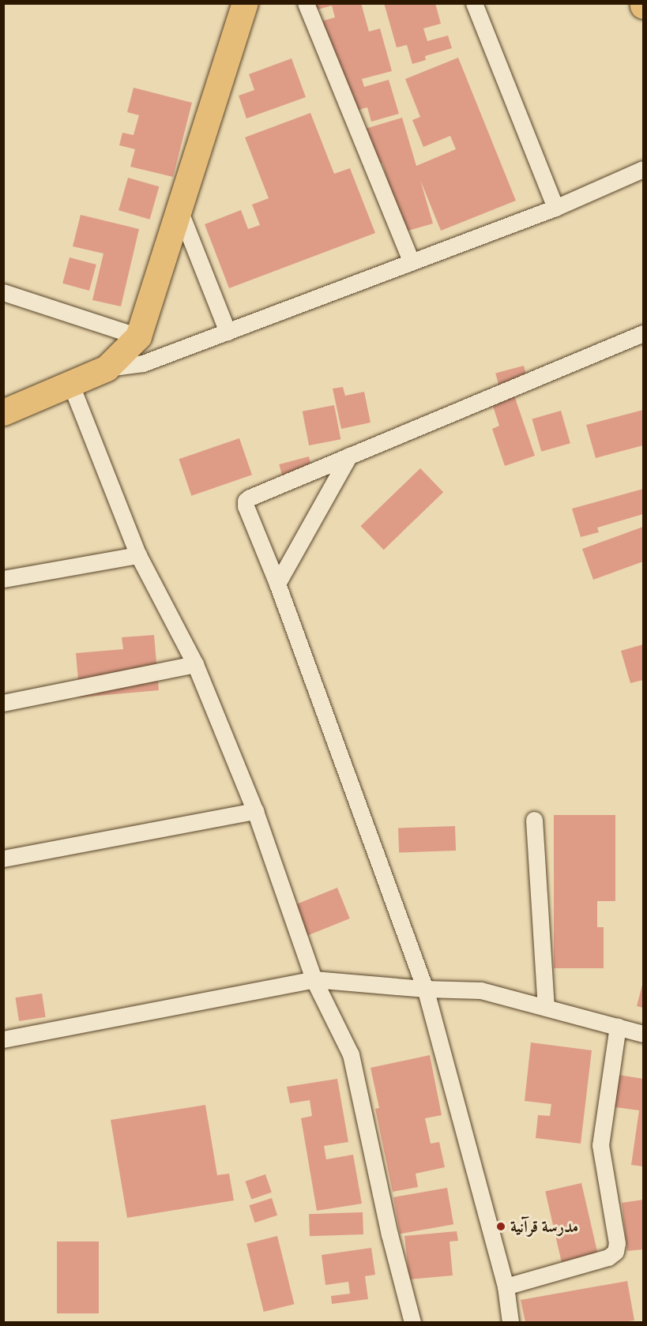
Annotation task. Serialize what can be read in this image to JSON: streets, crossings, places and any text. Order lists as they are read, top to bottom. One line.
{"places":["مدرسة قرآنية"]}
